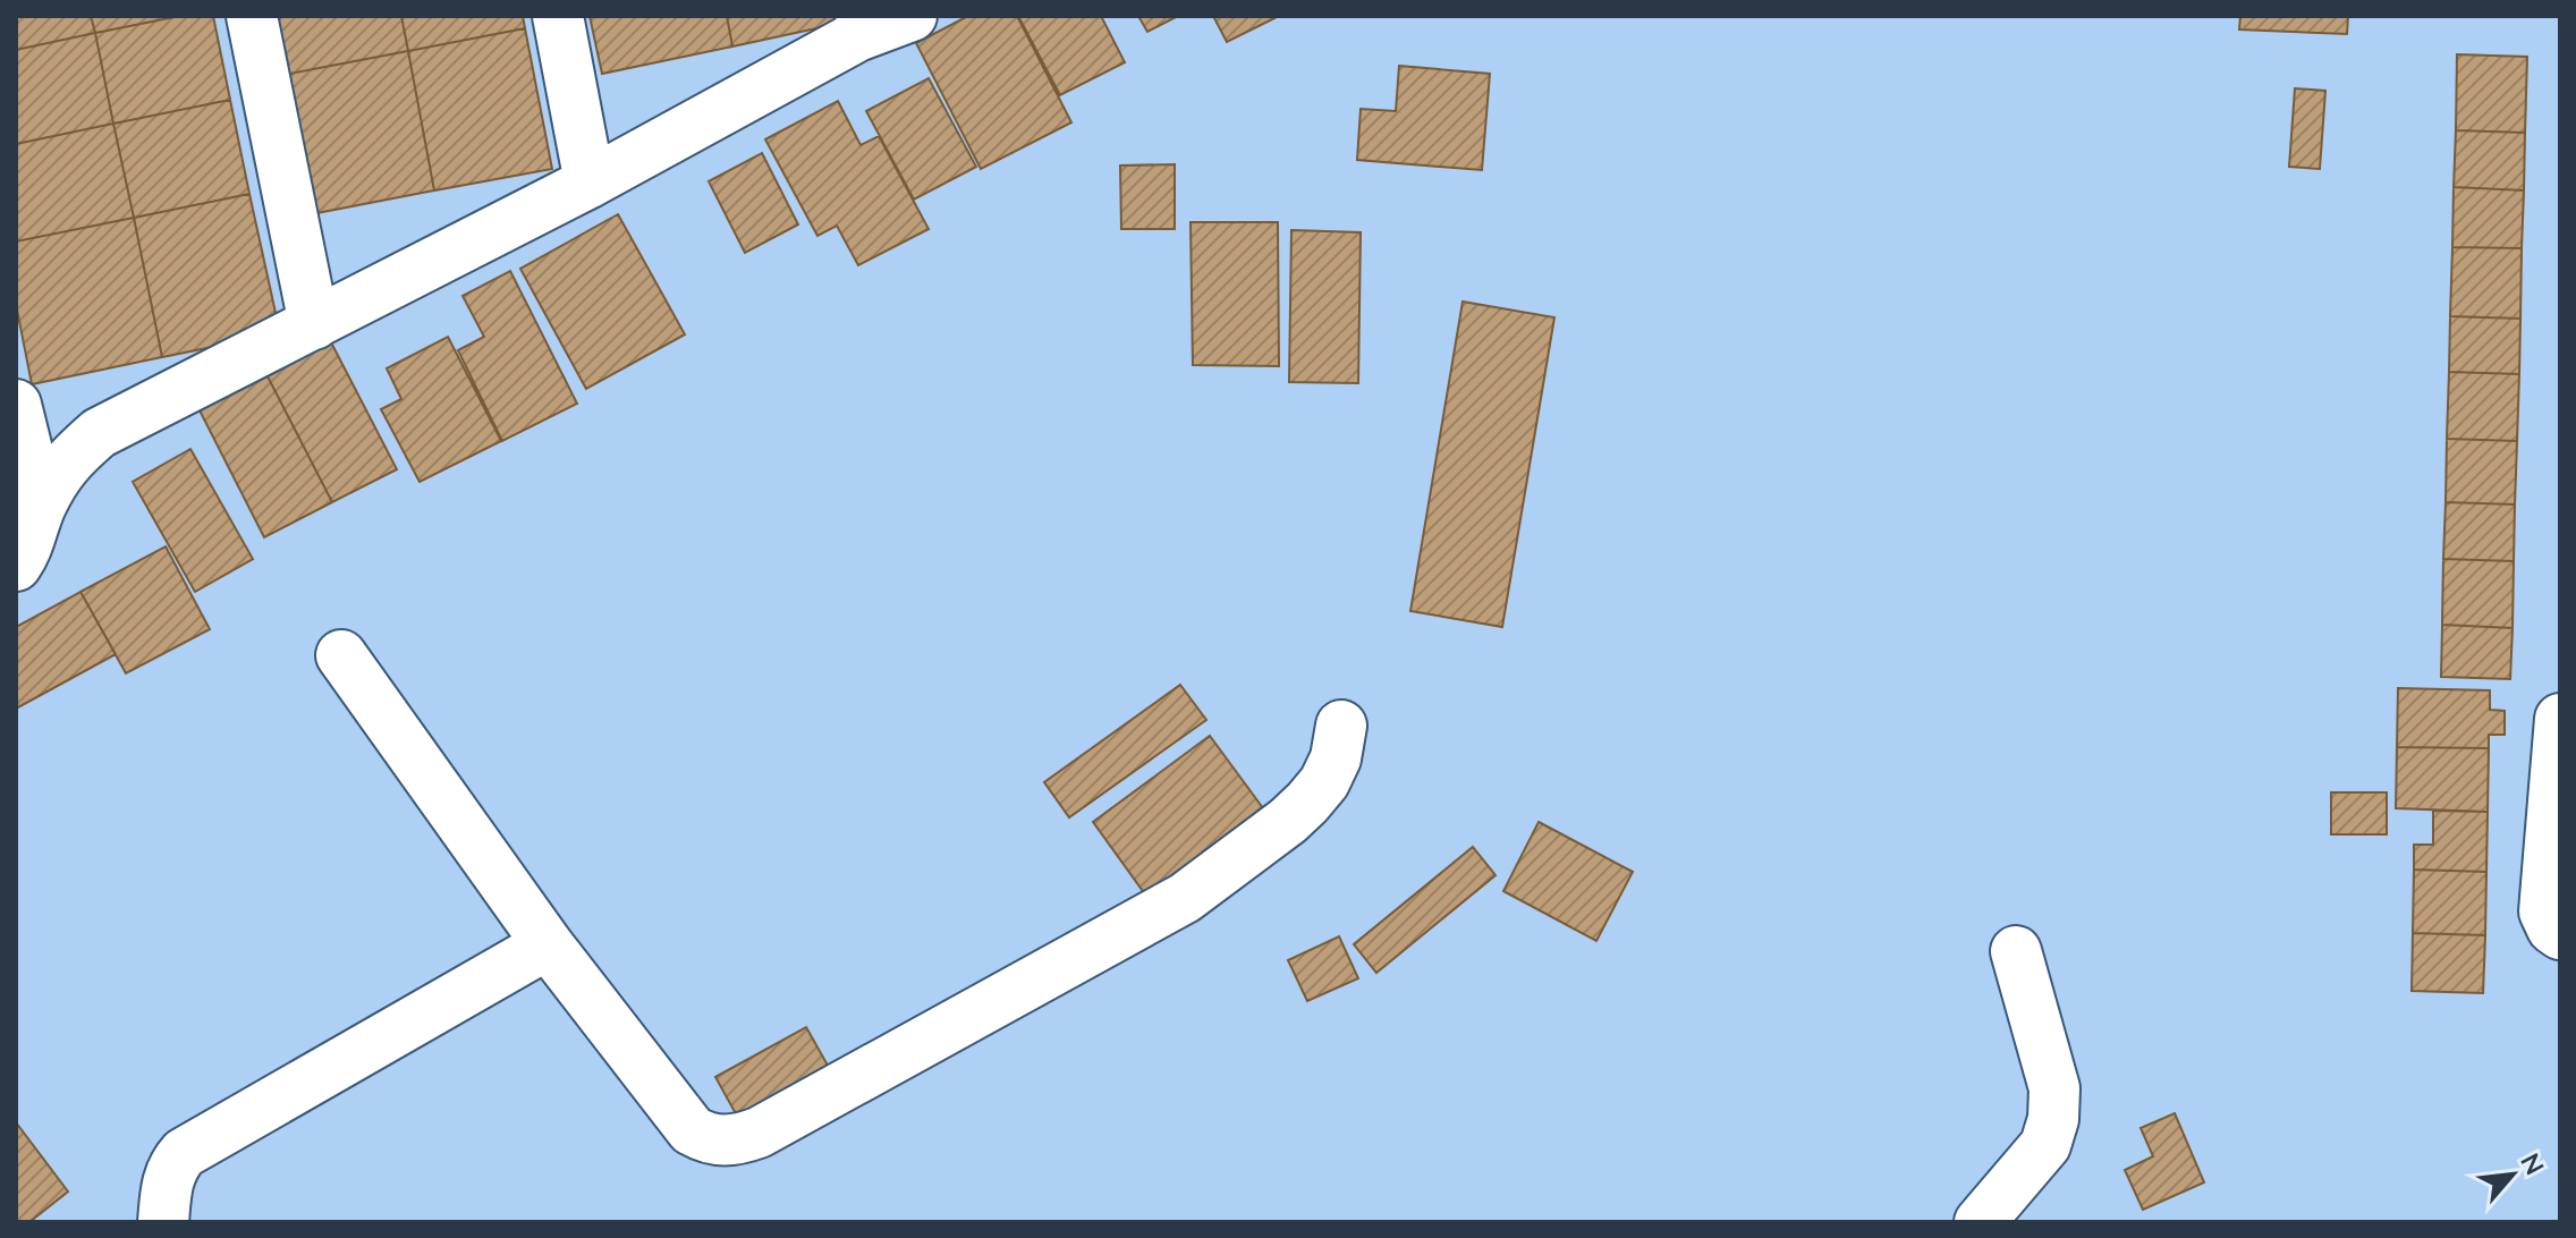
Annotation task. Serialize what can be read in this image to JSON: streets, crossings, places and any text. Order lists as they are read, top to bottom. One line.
{"north":"top right"}
